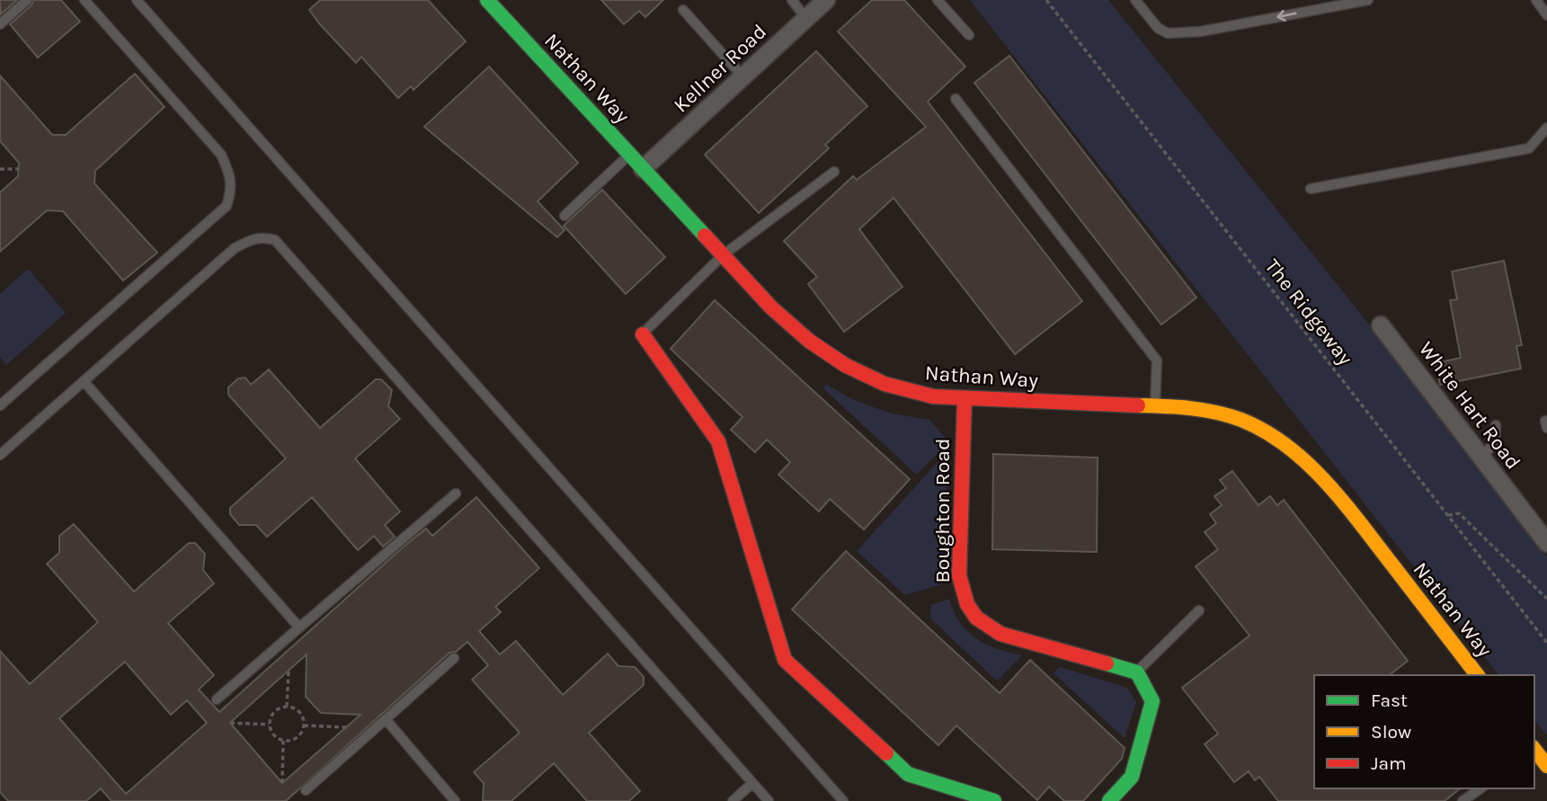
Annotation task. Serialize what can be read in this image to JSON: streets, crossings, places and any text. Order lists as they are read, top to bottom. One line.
{"streets":{"street":["Kellner Road","Nathan Way","White Hart Road","Boughton Road"],"path":["The Ridgeway"]},"crossings":[["Kellner Road","Nathan Way"],["Nathan Way","Boughton Road"]],"legend":["Fast","Slow","Jam"]}
